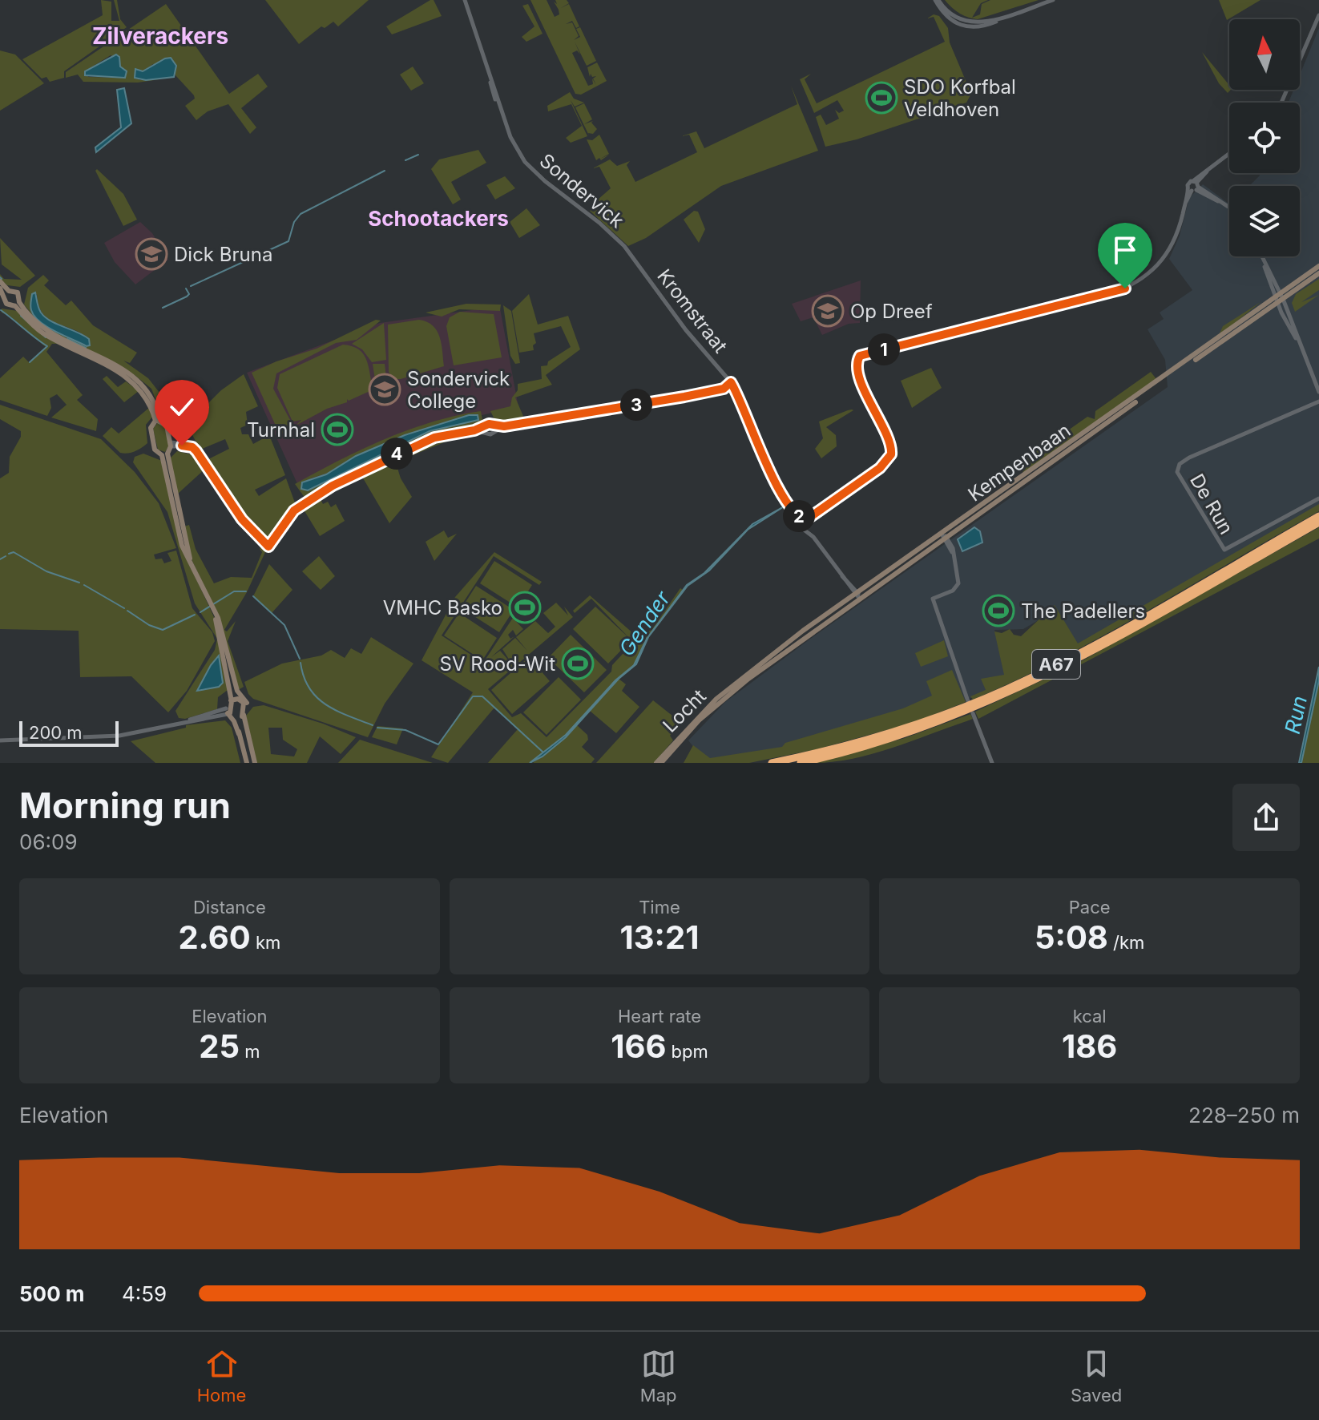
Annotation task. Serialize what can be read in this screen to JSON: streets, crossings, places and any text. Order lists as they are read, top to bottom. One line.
{"streets":{"highway":["A67"],"main road":["Kempenbaan","Locht"],"street":["Sondervick","Kromstraat","De Run"]},"crossings":[["Sondervick","Kromstraat"],["Kempenbaan","Locht"]],"districts":["Zilverackers","Schootackers"],"water":["Gender","Run"],"places":{"sports":["SDO Korfbal Veldhoven","Turnhal","VMHC Basko","The Padellers","SV Rood-Wit"],"school or university":["Dick Bruna","Op Dreef","Sondervick College"]},"scale_bar":"200 m","north":"top","page":{"pins":["1","3","4","2"],"scale":"200 m","heading":["Morning run","06:09"],"stats":[["Distance","2.60 km"],["Time","13:21"],["Pace","5:08 /km"],["Elevation","25 m"],["Heart rate","166 bpm"],["kcal","186"]],"chart":["Elevation","228–250 m"],"list":[{"name":"500 m","note":"4:59"}],"tabs":["Home","Map","Saved"]}}
